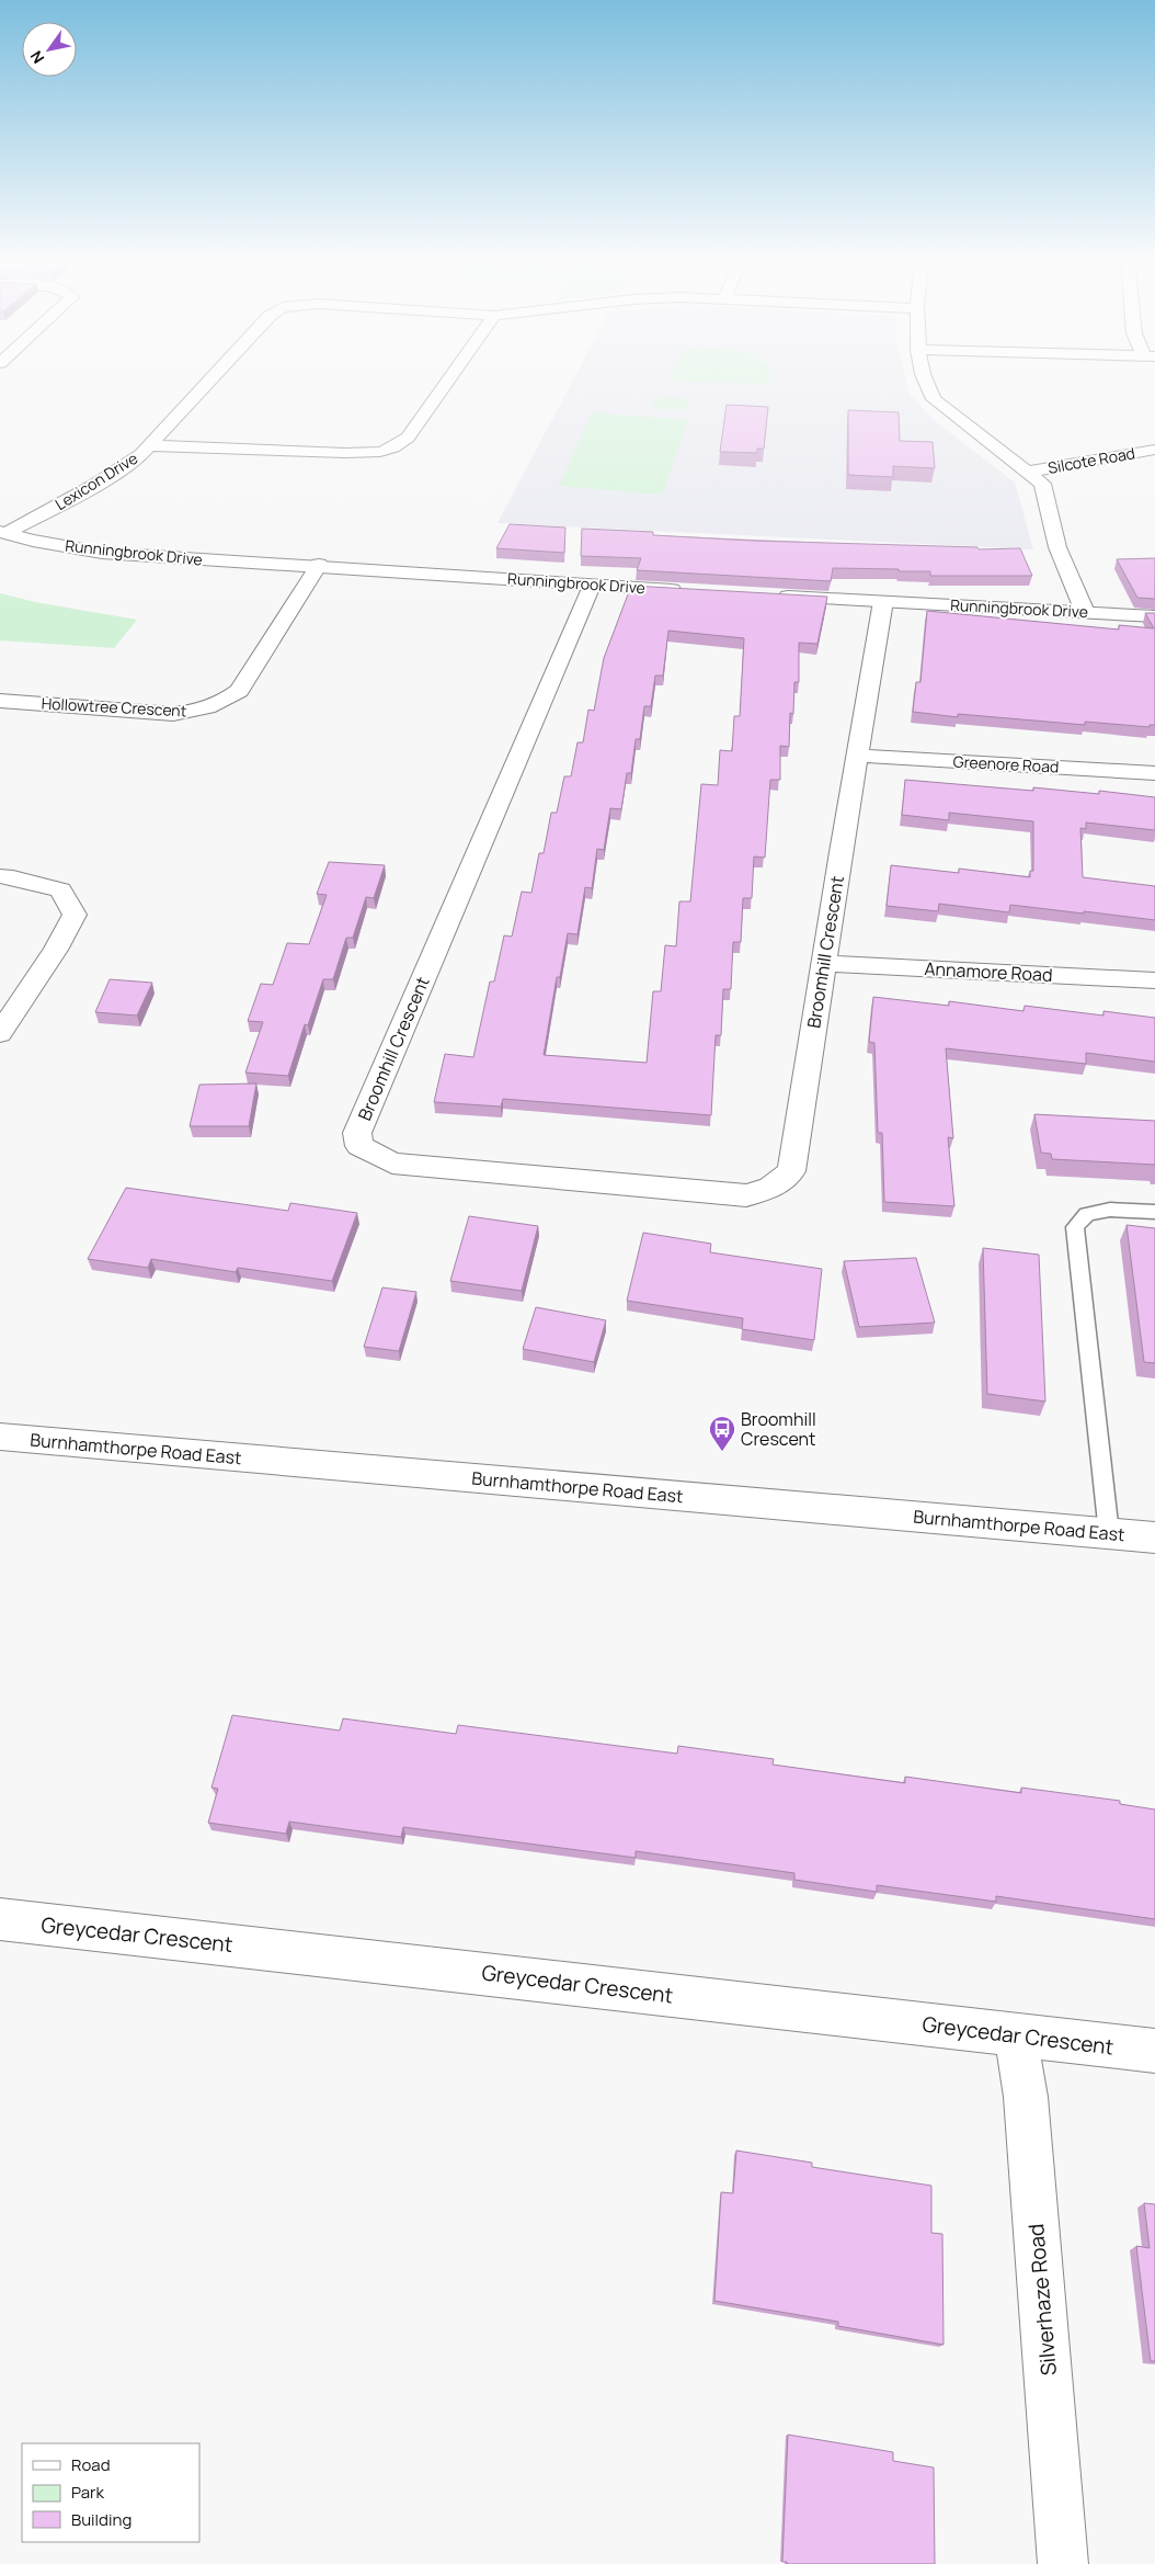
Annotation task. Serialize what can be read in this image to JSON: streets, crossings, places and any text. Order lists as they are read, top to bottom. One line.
{"streets":{"street":["Silcote Road","Lexicon Drive","Runningbrook Drive","Hollowtree Crescent","Greenore Road","Broomhill Crescent","Annamore Road","Burnhamthorpe Road East","Greycedar Crescent","Silverhaze Road"]},"crossings":[["Lexicon Drive","Runningbrook Drive"],["Runningbrook Drive","Hollowtree Crescent"],["Runningbrook Drive","Broomhill Crescent"],["Greenore Road","Broomhill Crescent"],["Broomhill Crescent","Annamore Road"],["Greycedar Crescent","Silverhaze Road"]],"places":{"bus stop":["Broomhill Crescent"]},"legend":["Road","Park","Building"],"north":"bottom left"}
